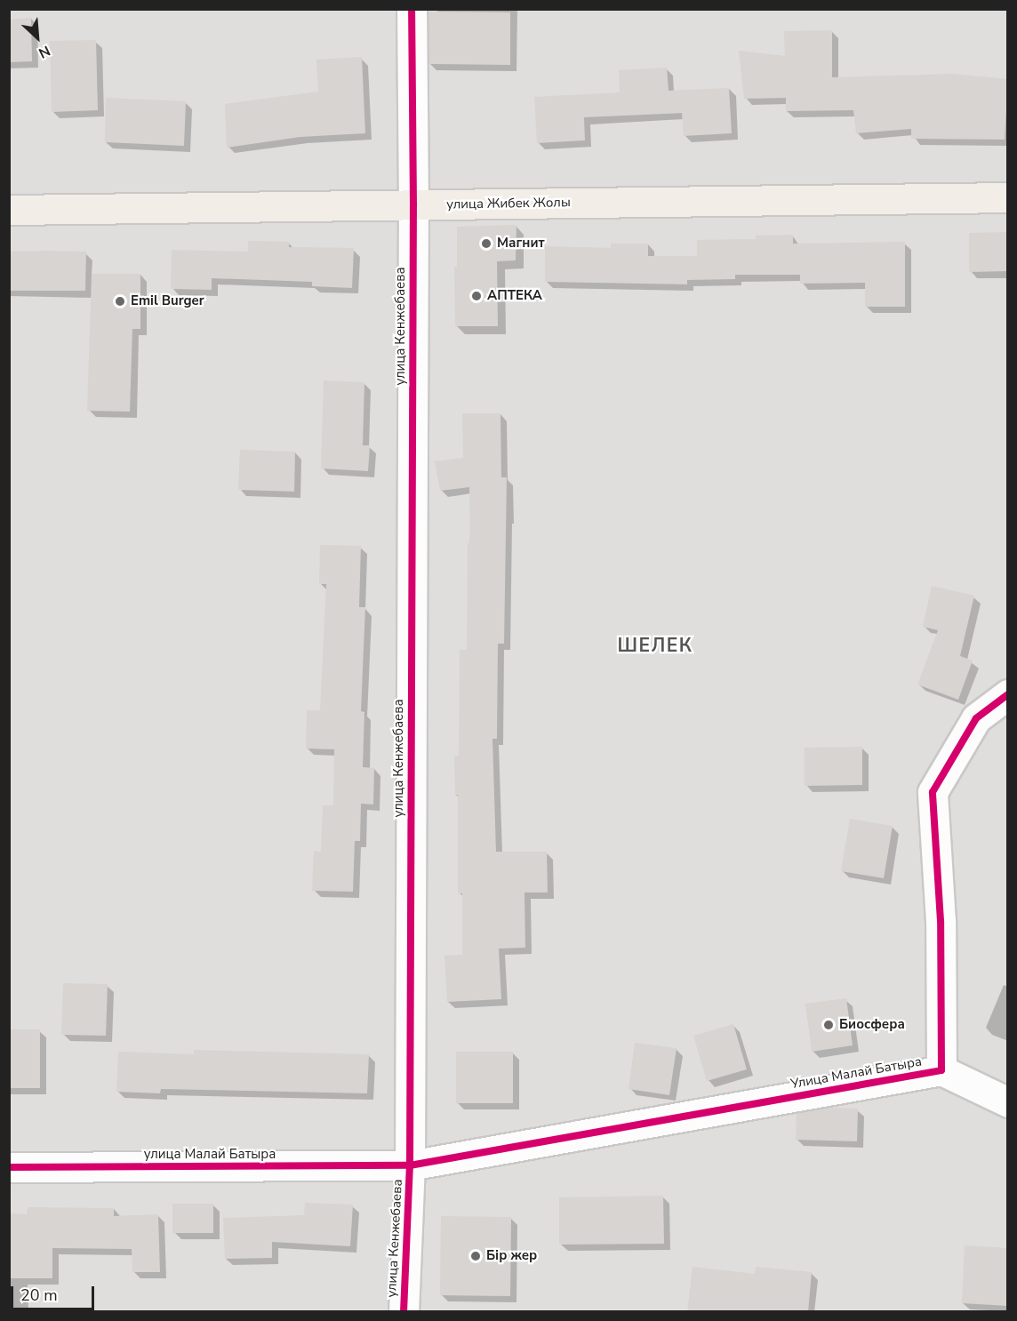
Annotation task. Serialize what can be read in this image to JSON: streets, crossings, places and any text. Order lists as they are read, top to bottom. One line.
{"streets":{"main road":["улица Жибек Жолы"],"street":["улица Кенжебаева","Улица Малай Батыра","улица Малай Батыра"]},"crossings":[["улица Жибек Жолы","улица Кенжебаева"],["улица Кенжебаева","Улица Малай Батыра"],["улица Кенжебаева","улица Малай Батыра"],["Улица Малай Батыра","улица Малай Батыра"]],"districts":["ШЕЛЕК"],"places":["Магнит","АПТЕКА","Emil Burger","Биосфера","Бір жер"],"scale_bar":"20 m","north":"bottom right"}
